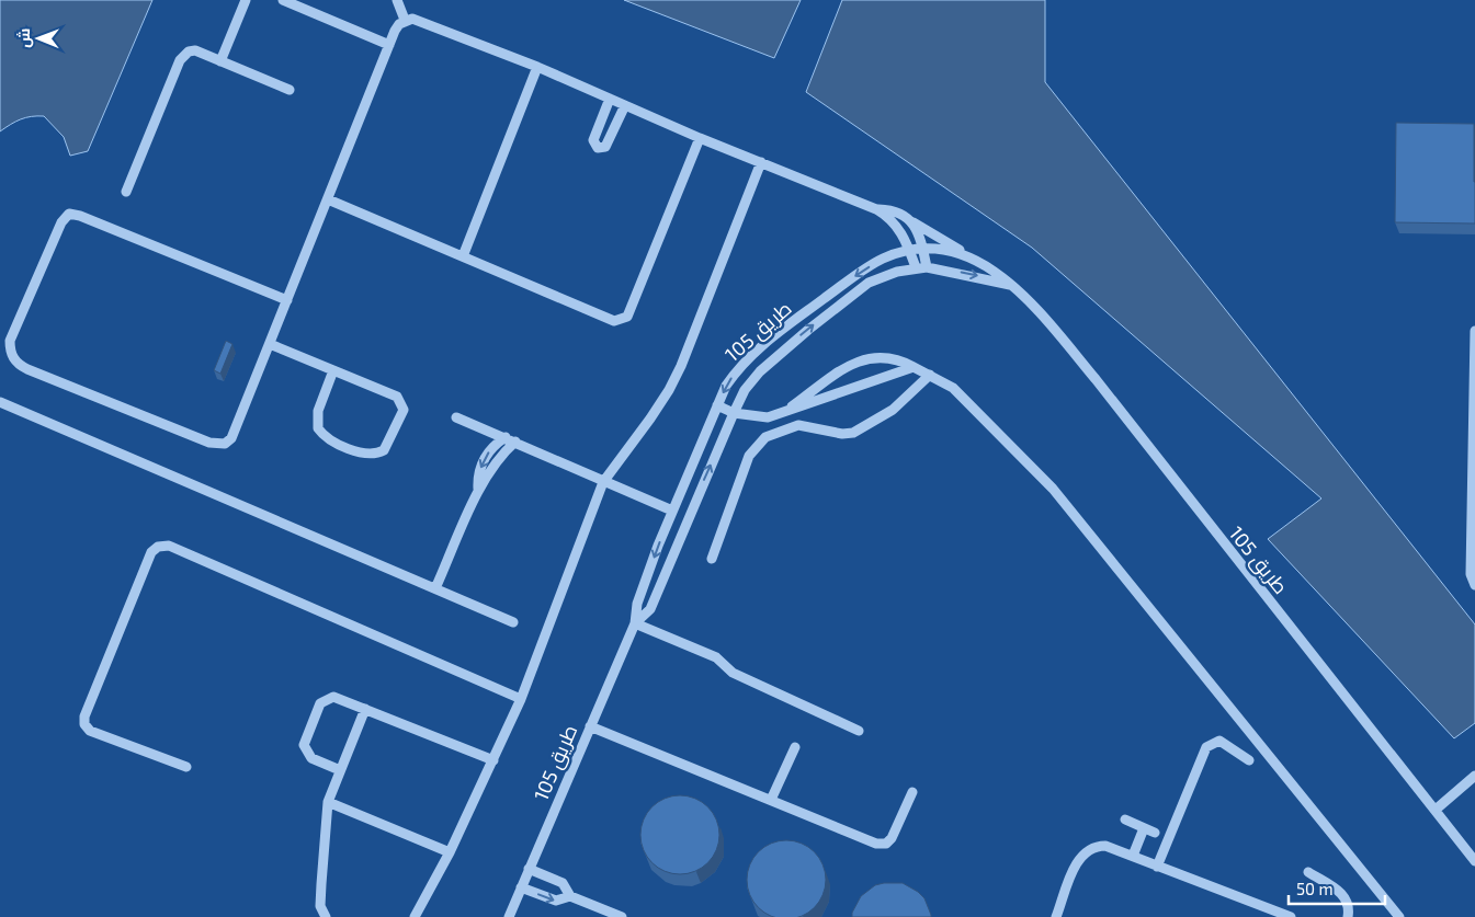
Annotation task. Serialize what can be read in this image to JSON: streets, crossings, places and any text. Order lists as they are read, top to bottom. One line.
{"streets":{"street":["طريق 105"]},"scale_bar":"50 m","north":"left"}
